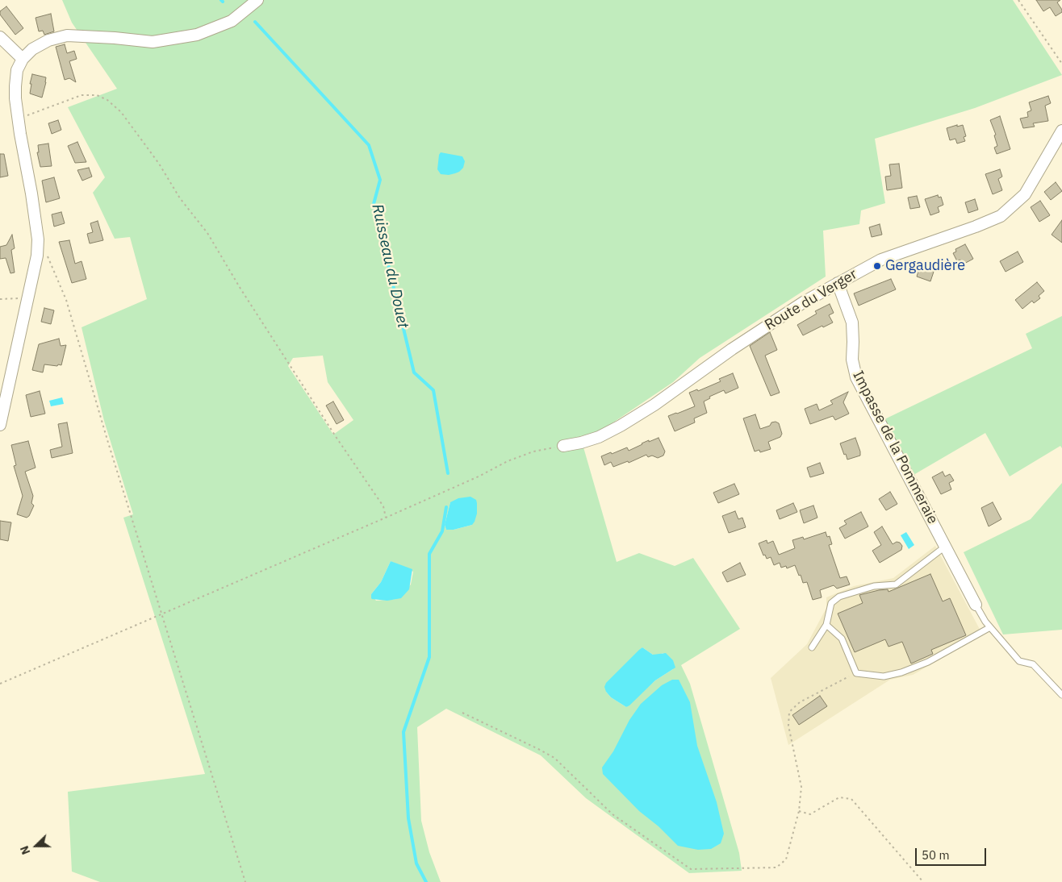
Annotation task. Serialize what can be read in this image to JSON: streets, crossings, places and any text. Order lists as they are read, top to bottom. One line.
{"streets":{"street":["Route du Verger","Impasse de la Pommeraie"]},"crossings":[["Route du Verger","Impasse de la Pommeraie"]],"water":["Ruisseau du Douet"],"places":["Gergaudière"],"scale_bar":"50 m","north":"left"}
